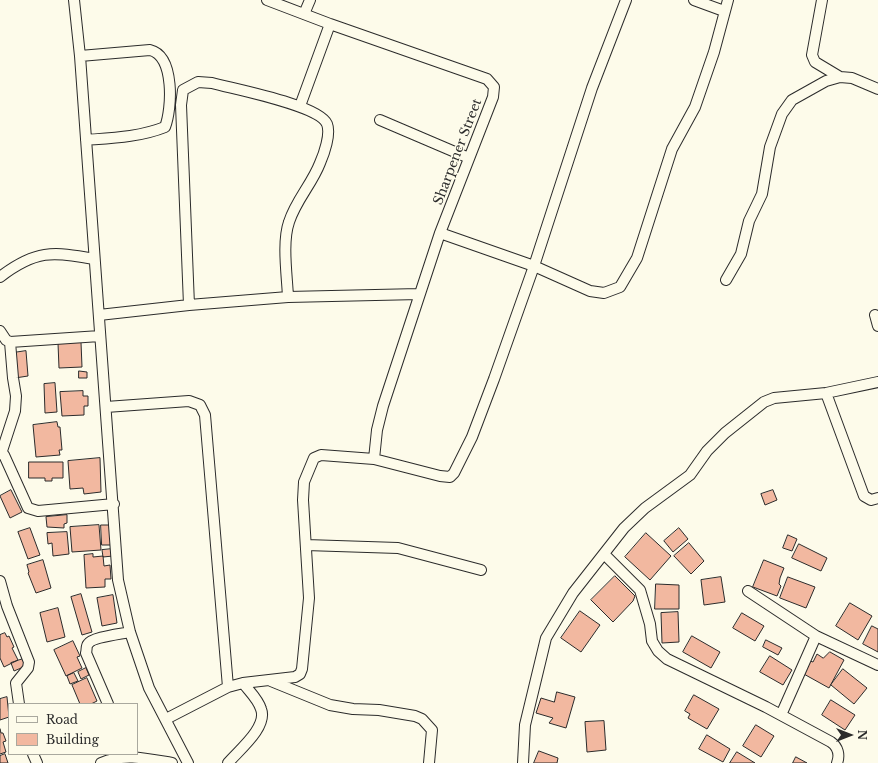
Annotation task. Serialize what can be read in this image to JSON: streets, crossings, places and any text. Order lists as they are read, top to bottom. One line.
{"streets":{"street":["Sharpener Street"]},"legend":["Road","Building"],"north":"right"}
